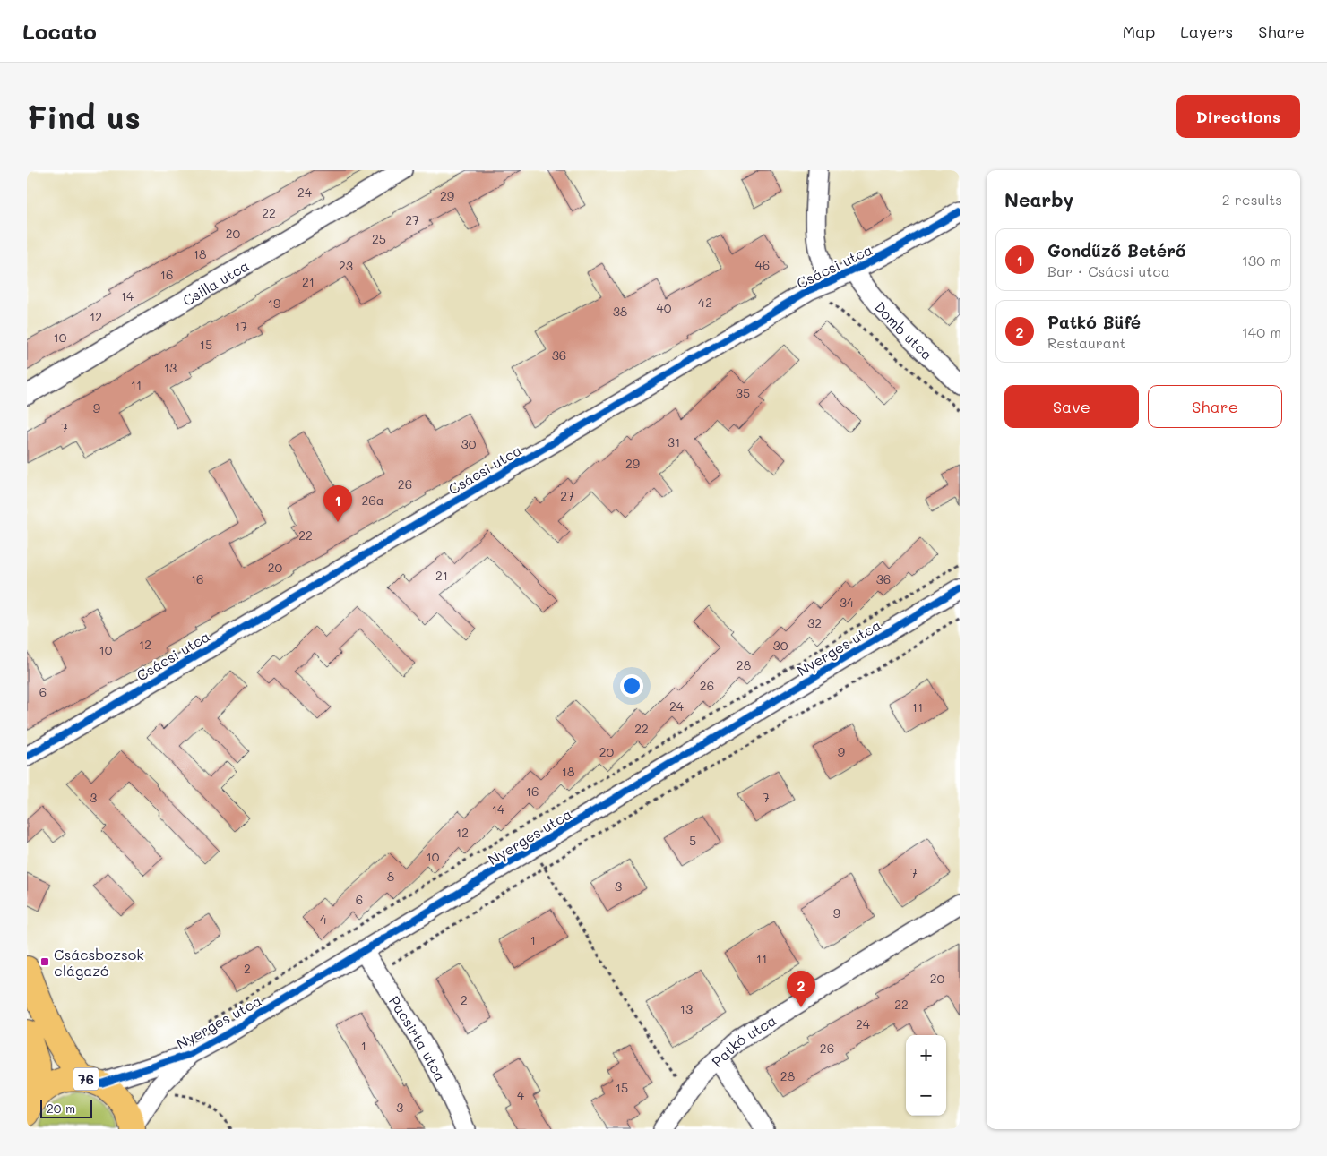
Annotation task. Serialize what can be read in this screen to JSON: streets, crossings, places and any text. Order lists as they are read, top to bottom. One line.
{"streets":{"main road":["76"],"street":["Csácsi utca","Csilla utca","Domb utca","Nyerges utca","Pacsirta utca","Patkó utca"]},"crossings":[["Csácsi utca","Domb utca"],["Nyerges utca","Pacsirta utca"],["Nyerges utca","76"]],"places":{"transit":["Csácsbozsok elágazó"]},"house_numbers":["24","29","22","27","20","25","18","46","23","16","21","14","42","19","40","38","12","17","10","15","36","13","11","35","9","7","31","30","29","26","27","26a","22","20","21","16","36","34","32","12","30","10","28","26","6","24","11","22","20","9","18","16","3","7","14","12","5","10","7","8","3","6","9","4","1","11","2","20","2","22","13","24","1","26","28","15","4","3"],"scale_bar":"20 m","page":{"header":"Locato","nav":["Map","Layers","Share"],"buttons":["Directions",["Save","Share"]],"title":"Find us","heading":["Nearby","2 results"],"list":[{"mark":"1","name":"Gondűző Betérő","note":"Bar · Csácsi utca","value":"130 m"},{"mark":"2","name":"Patkó Büfé","note":"Restaurant","value":"140 m"}],"pins":["1","2"],"map_buttons":["+","−"],"scale":"20 m"}}
